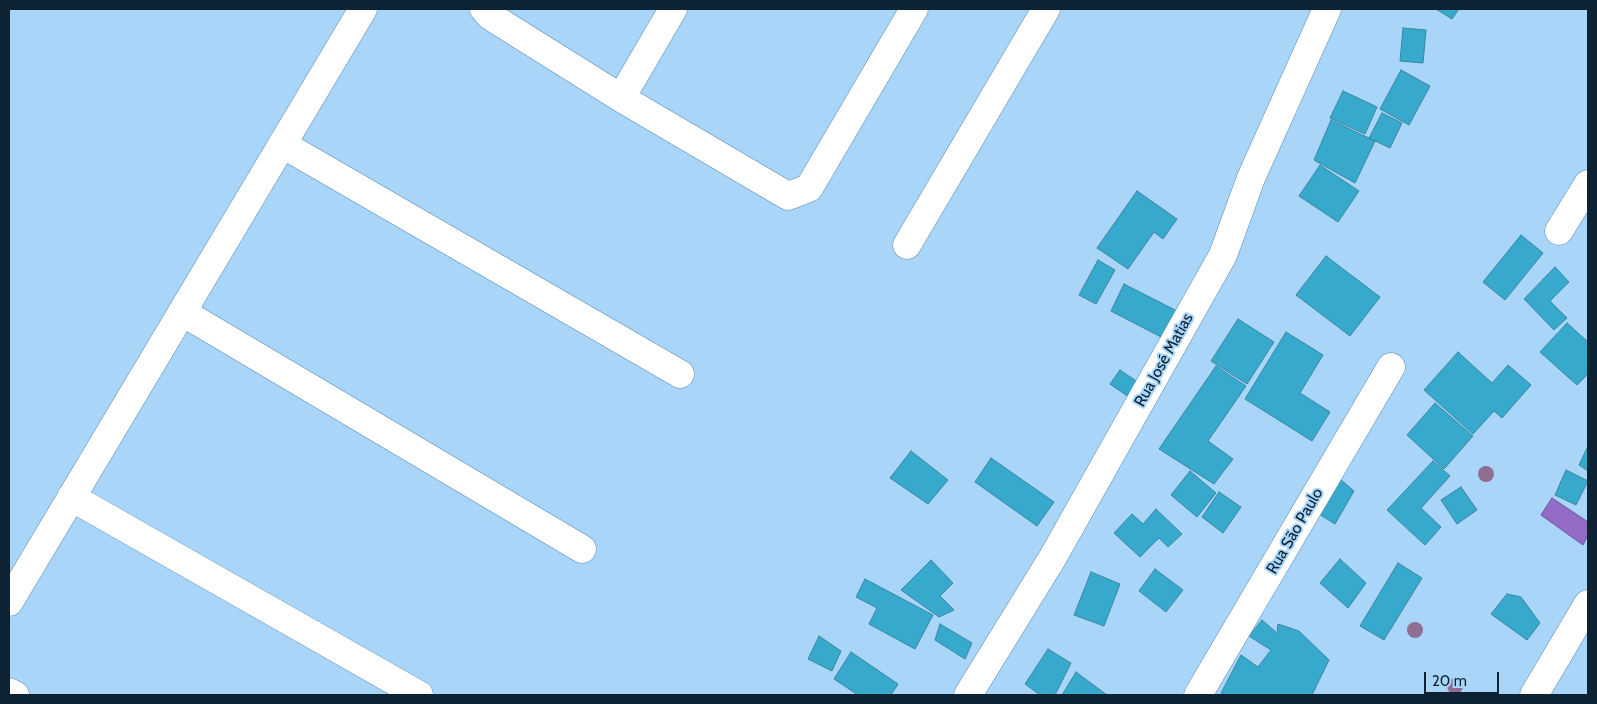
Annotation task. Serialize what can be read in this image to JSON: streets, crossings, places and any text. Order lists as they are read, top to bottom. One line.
{"streets":{"street":["Rua José Matias","Rua São Paulo"]},"scale_bar":"20 m"}
